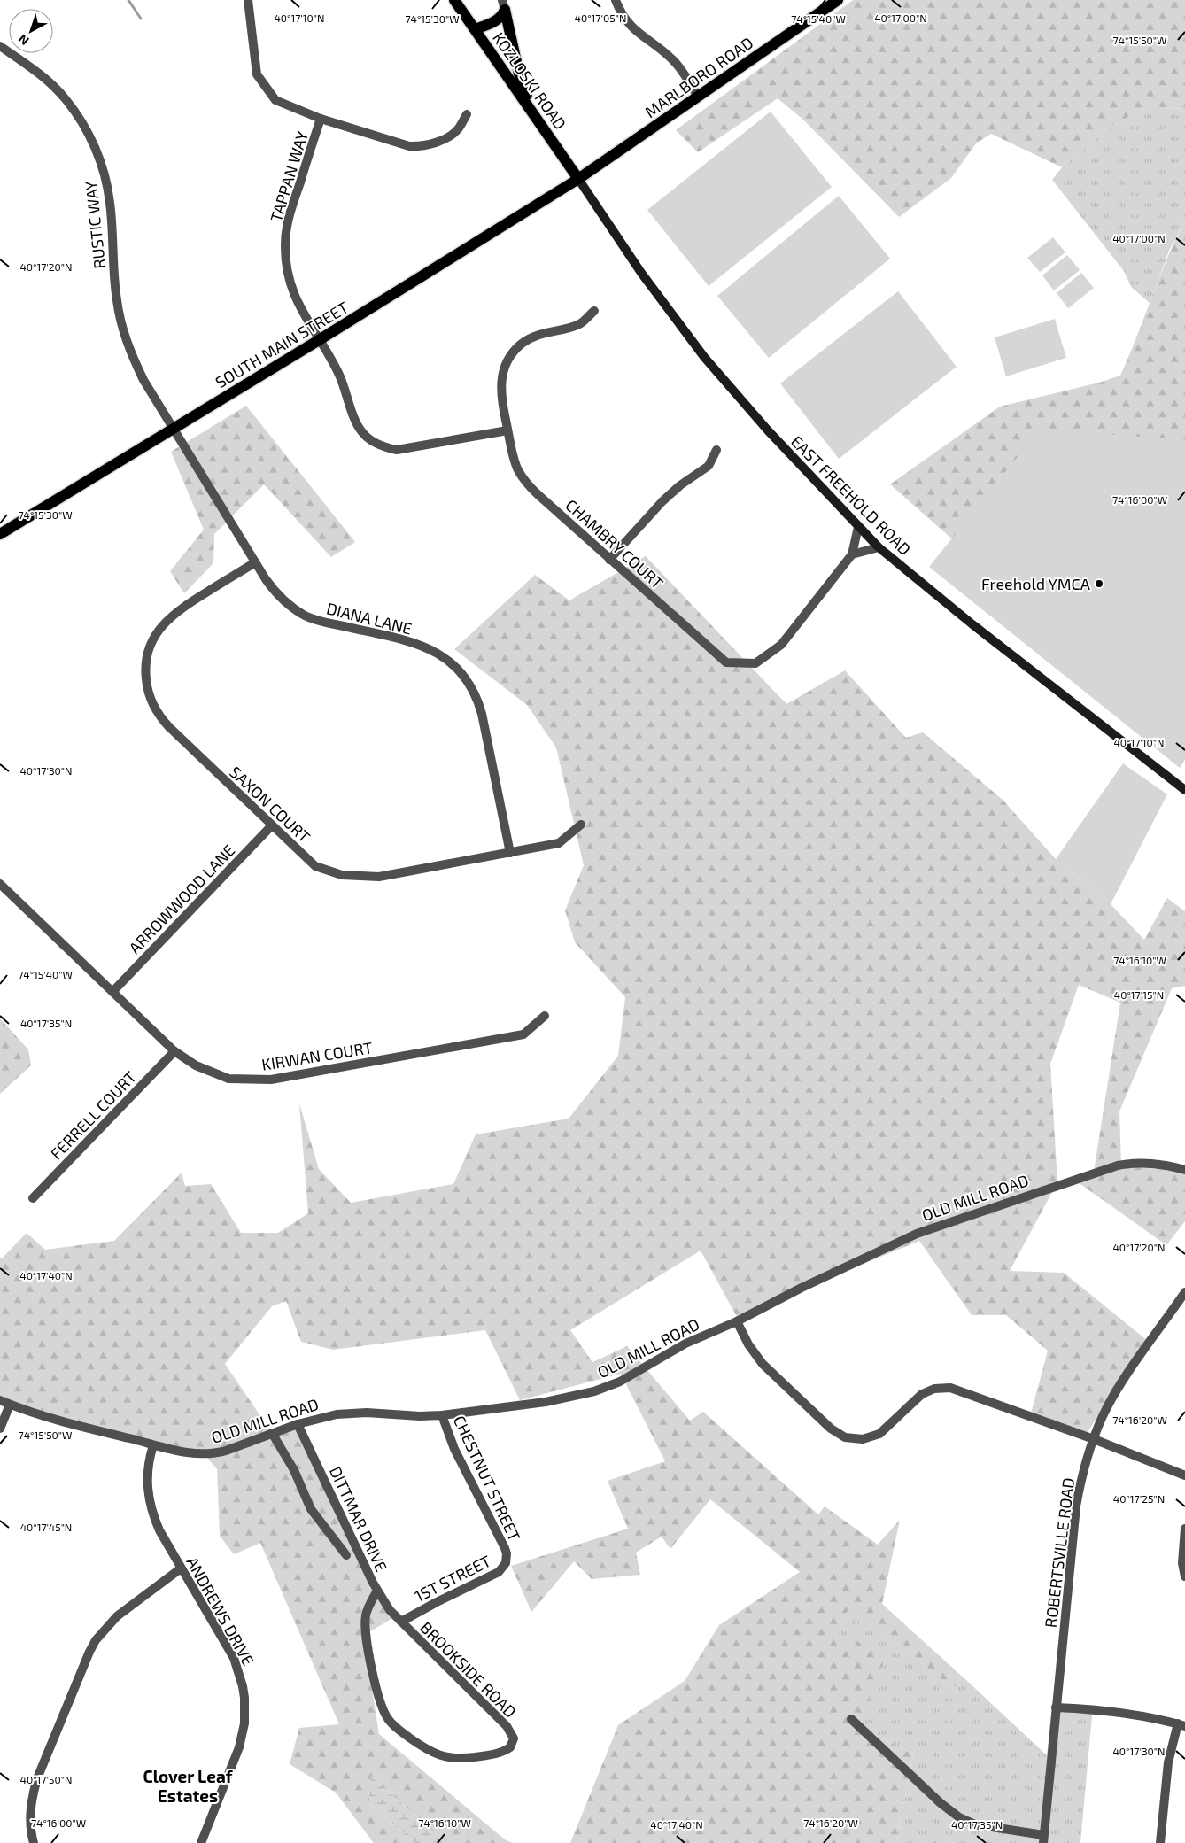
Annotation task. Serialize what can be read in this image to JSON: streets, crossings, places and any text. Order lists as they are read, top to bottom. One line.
{"streets":{"main road":["MARLBORO ROAD","KOZLOSKI ROAD","SOUTH MAIN STREET","EAST FREEHOLD ROAD"],"street":["TAPPAN WAY","RUSTIC WAY","CHAMBRY COURT","DIANA LANE","SAXON COURT","ARROWWOOD LANE","KIRWAN COURT","FERRELL COURT","OLD MILL ROAD","CHESTNUT STREET","DITTMAR DRIVE","ROBERTSVILLE ROAD","1ST STREET","ANDREWS DRIVE","BROOKSIDE ROAD"]},"crossings":[["MARLBORO ROAD","KOZLOSKI ROAD"],["MARLBORO ROAD","SOUTH MAIN STREET"],["MARLBORO ROAD","EAST FREEHOLD ROAD"],["KOZLOSKI ROAD","SOUTH MAIN STREET"],["KOZLOSKI ROAD","EAST FREEHOLD ROAD"],["TAPPAN WAY","SOUTH MAIN STREET"],["TAPPAN WAY","CHAMBRY COURT"],["RUSTIC WAY","SOUTH MAIN STREET"],["RUSTIC WAY","DIANA LANE"],["SOUTH MAIN STREET","EAST FREEHOLD ROAD"],["SOUTH MAIN STREET","DIANA LANE"],["EAST FREEHOLD ROAD","CHAMBRY COURT"],["DIANA LANE","SAXON COURT"],["SAXON COURT","ARROWWOOD LANE"],["ARROWWOOD LANE","KIRWAN COURT"],["KIRWAN COURT","FERRELL COURT"],["OLD MILL ROAD","CHESTNUT STREET"],["OLD MILL ROAD","DITTMAR DRIVE"],["OLD MILL ROAD","ANDREWS DRIVE"],["CHESTNUT STREET","1ST STREET"],["DITTMAR DRIVE","1ST STREET"],["DITTMAR DRIVE","BROOKSIDE ROAD"],["1ST STREET","BROOKSIDE ROAD"]],"districts":["Clover Leaf Estates"],"places":["Freehold YMCA"],"north":"bottom left","coordinates":["40°17'10\"N","40°17'05\"N","40°17'00\"N","74°15'30\"W","74°15'40\"W","74°15'50\"W","40°17'20\"N","74°16'00\"W","40°17'30\"N","74°16'10\"W","40°17'15\"N","40°17'35\"N","40°17'40\"N","74°16'20\"W","40°17'25\"N","40°17'45\"N","40°17'50\"N"]}
